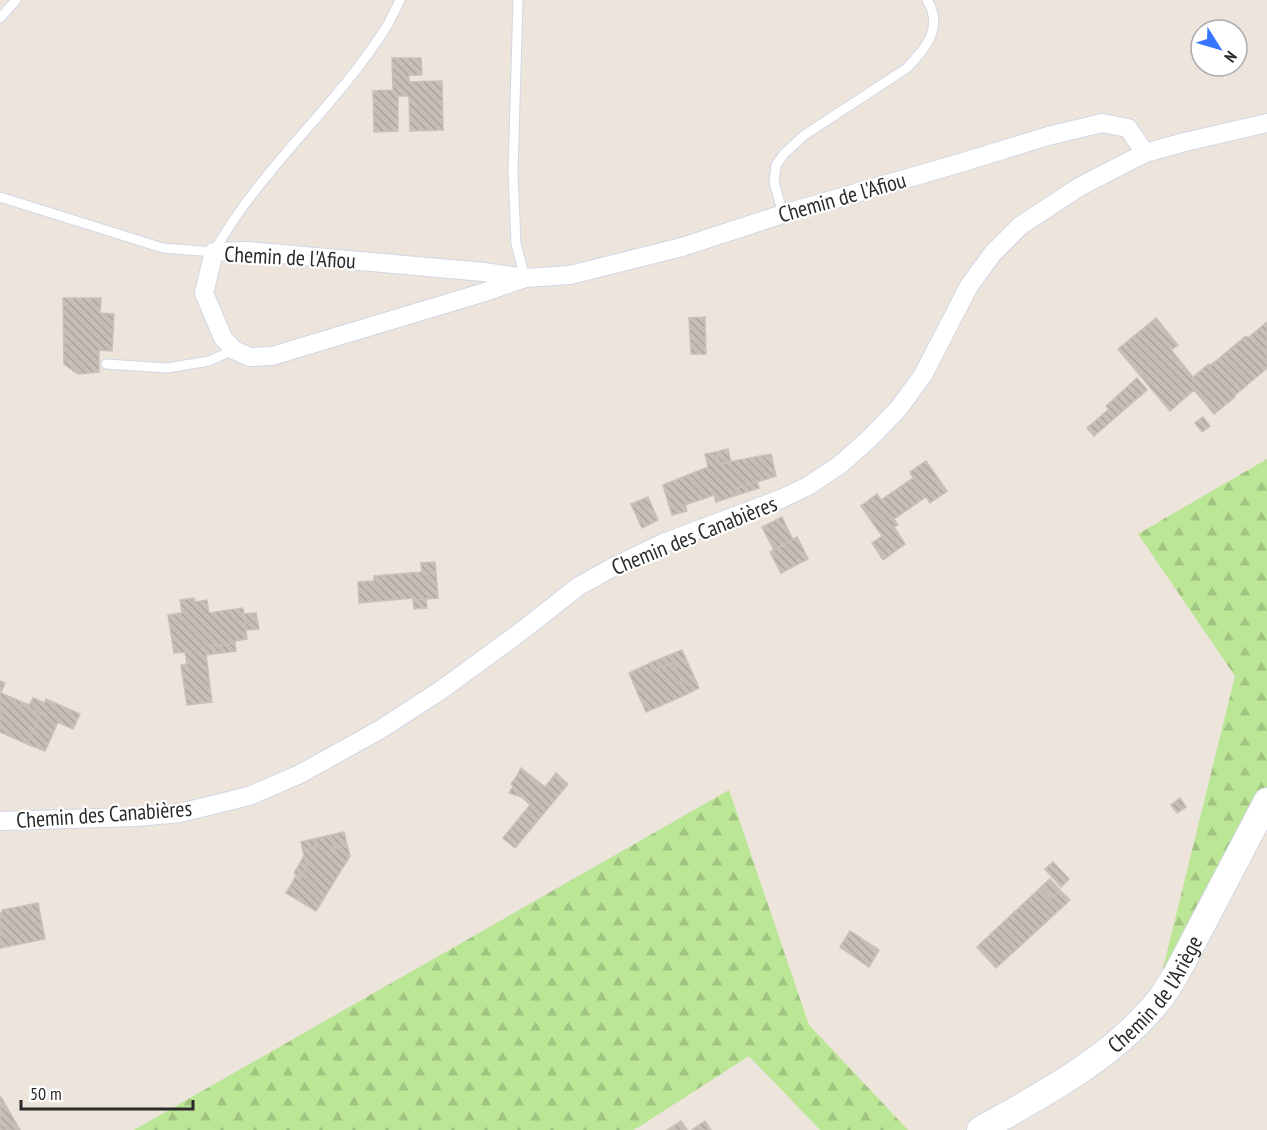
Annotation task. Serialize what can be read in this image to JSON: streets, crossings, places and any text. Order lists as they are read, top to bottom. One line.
{"streets":{"street":["Chemin de l'Afiou","Chemin des Canabières","Chemin de l'Ariège"]},"crossings":[["Chemin de l'Afiou","Chemin des Canabières"]],"scale_bar":"50 m","north":"bottom right"}
